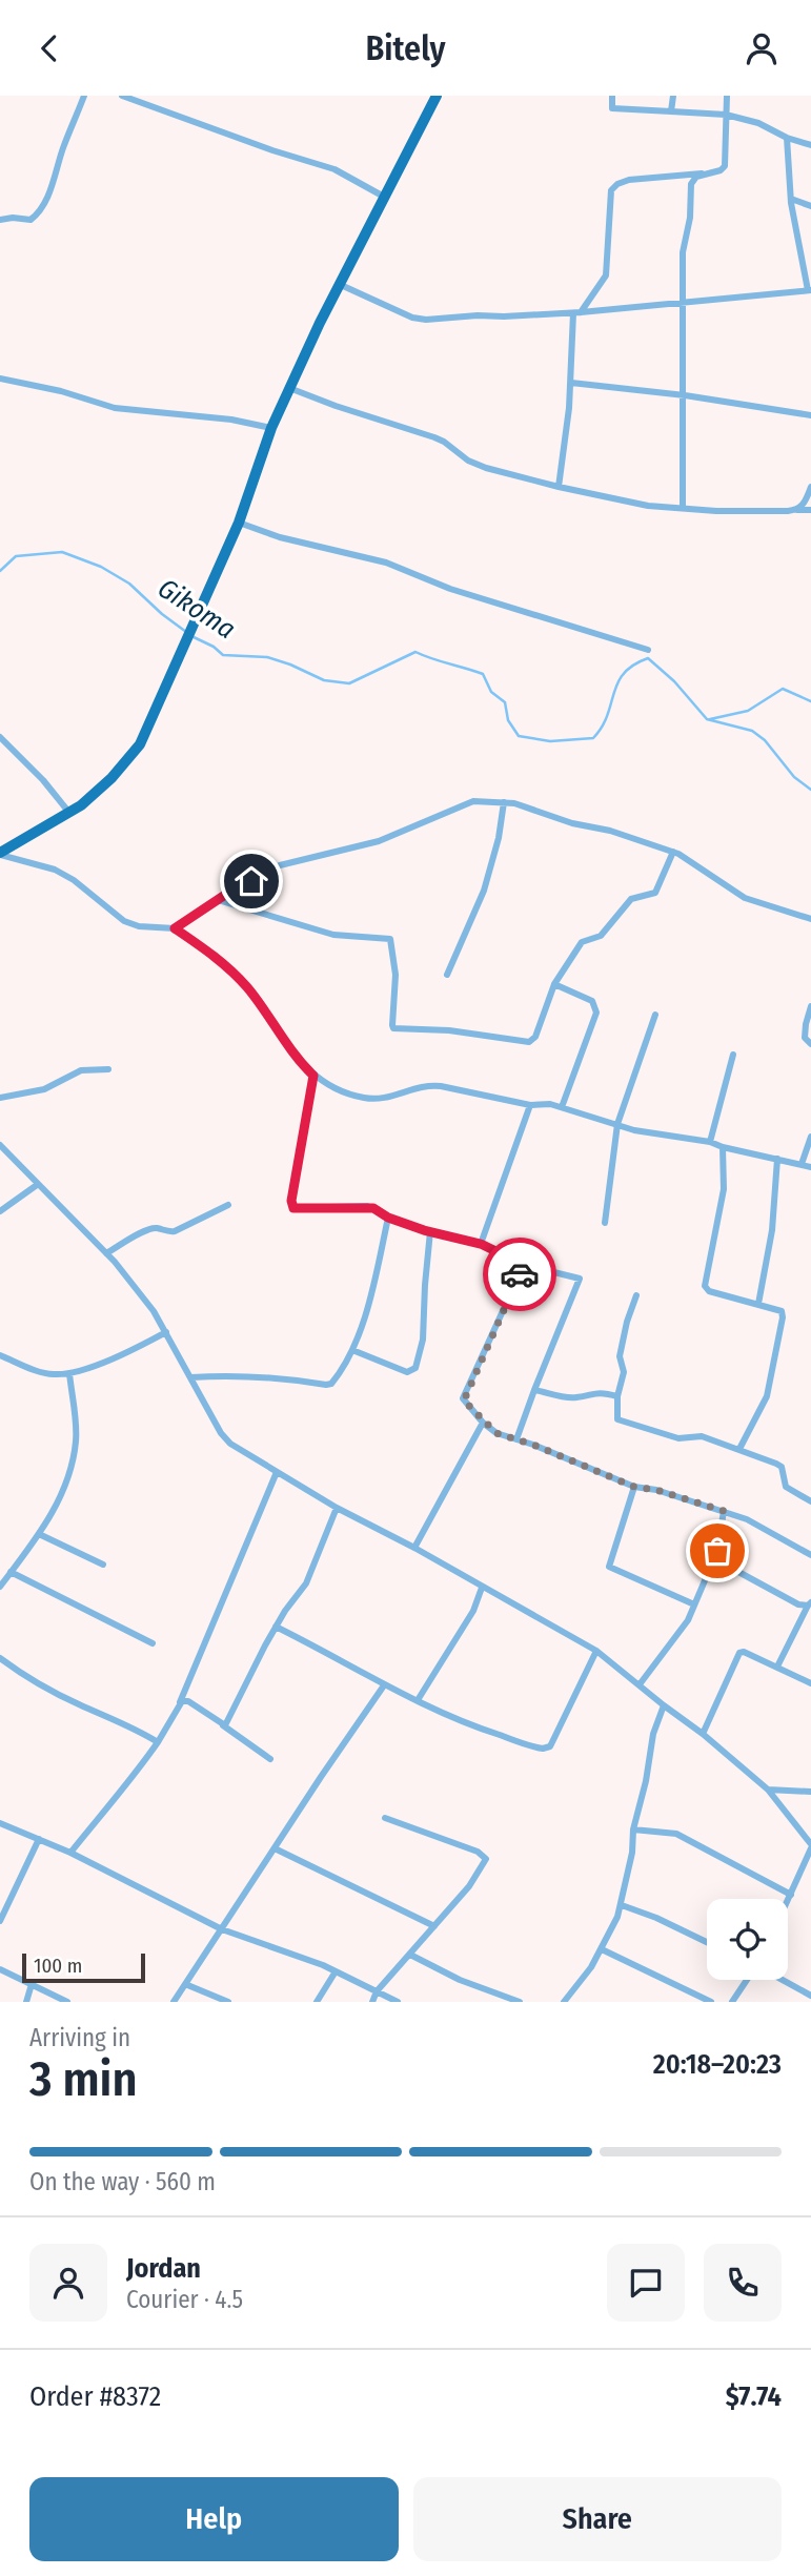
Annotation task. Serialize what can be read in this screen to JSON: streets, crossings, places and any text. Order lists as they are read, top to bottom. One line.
{"water":["Gikoma"],"scale_bar":"100 m","page":{"header":"Bitely","scale":"100 m","heading":["3 min","Arriving in","20:18–20:23"],"panel":["Jordan","Courier · 4.5","Order #8372","$7.74"],"bar":"On the way · 560 m","buttons":["Help","Share"]}}
